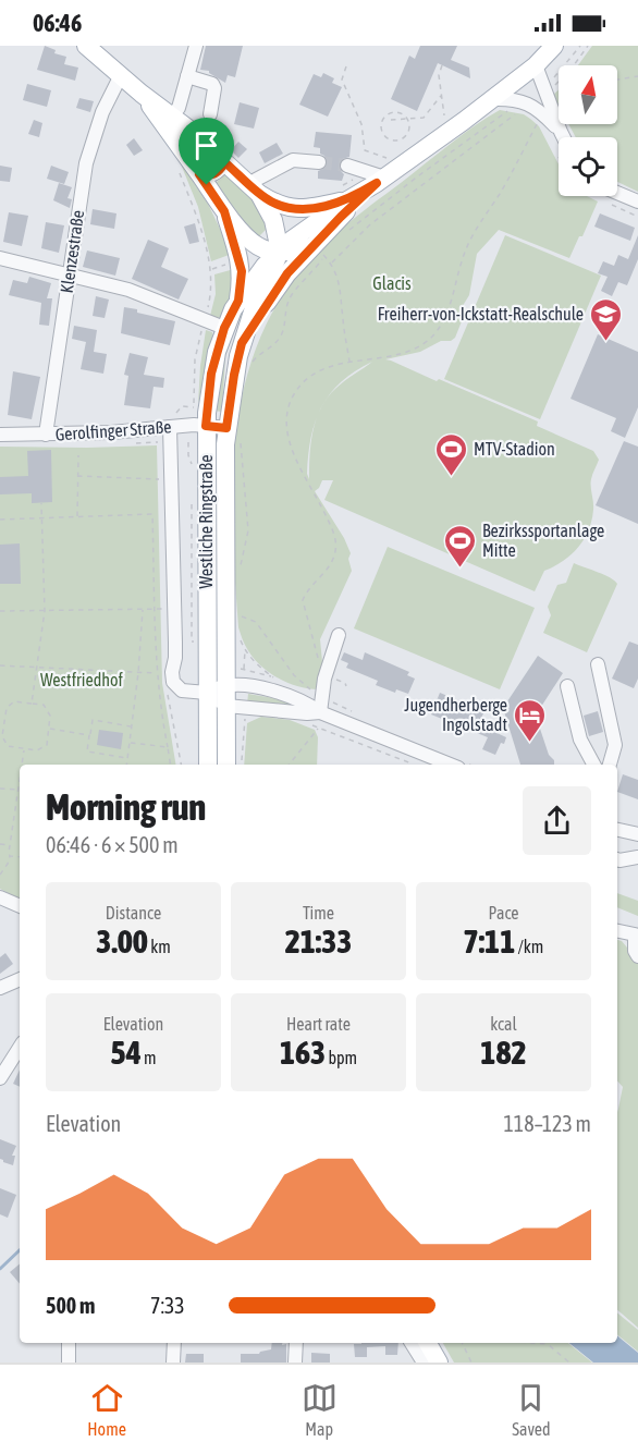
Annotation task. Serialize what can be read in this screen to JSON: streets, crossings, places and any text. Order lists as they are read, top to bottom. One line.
{"streets":{"main road":["Westliche Ringstraße"],"street":["Klenzestraße","Gerolfinger Straße"]},"crossings":[["Klenzestraße","Gerolfinger Straße"],["Gerolfinger Straße","Westliche Ringstraße"]],"parks":["Glacis","Westfriedhof"],"places":{"school or university":["Freiherr-von-Ickstatt-Realschule"],"sports":["MTV-Stadion","Bezirkssportanlage Mitte"],"hotel":["Jugendherberge Ingolstadt"]},"north":"top","page":{"status":"06:46","heading":["Morning run","06:46 · 6 × 500 m"],"stats":[["Distance","3.00 km"],["Time","21:33"],["Pace","7:11 /km"],["Elevation","54 m"],["Heart rate","163 bpm"],["kcal","182"]],"chart":["Elevation","118–123 m"],"list":[{"name":"500 m","note":"7:33"}],"tabs":["Home","Map","Saved"]}}
